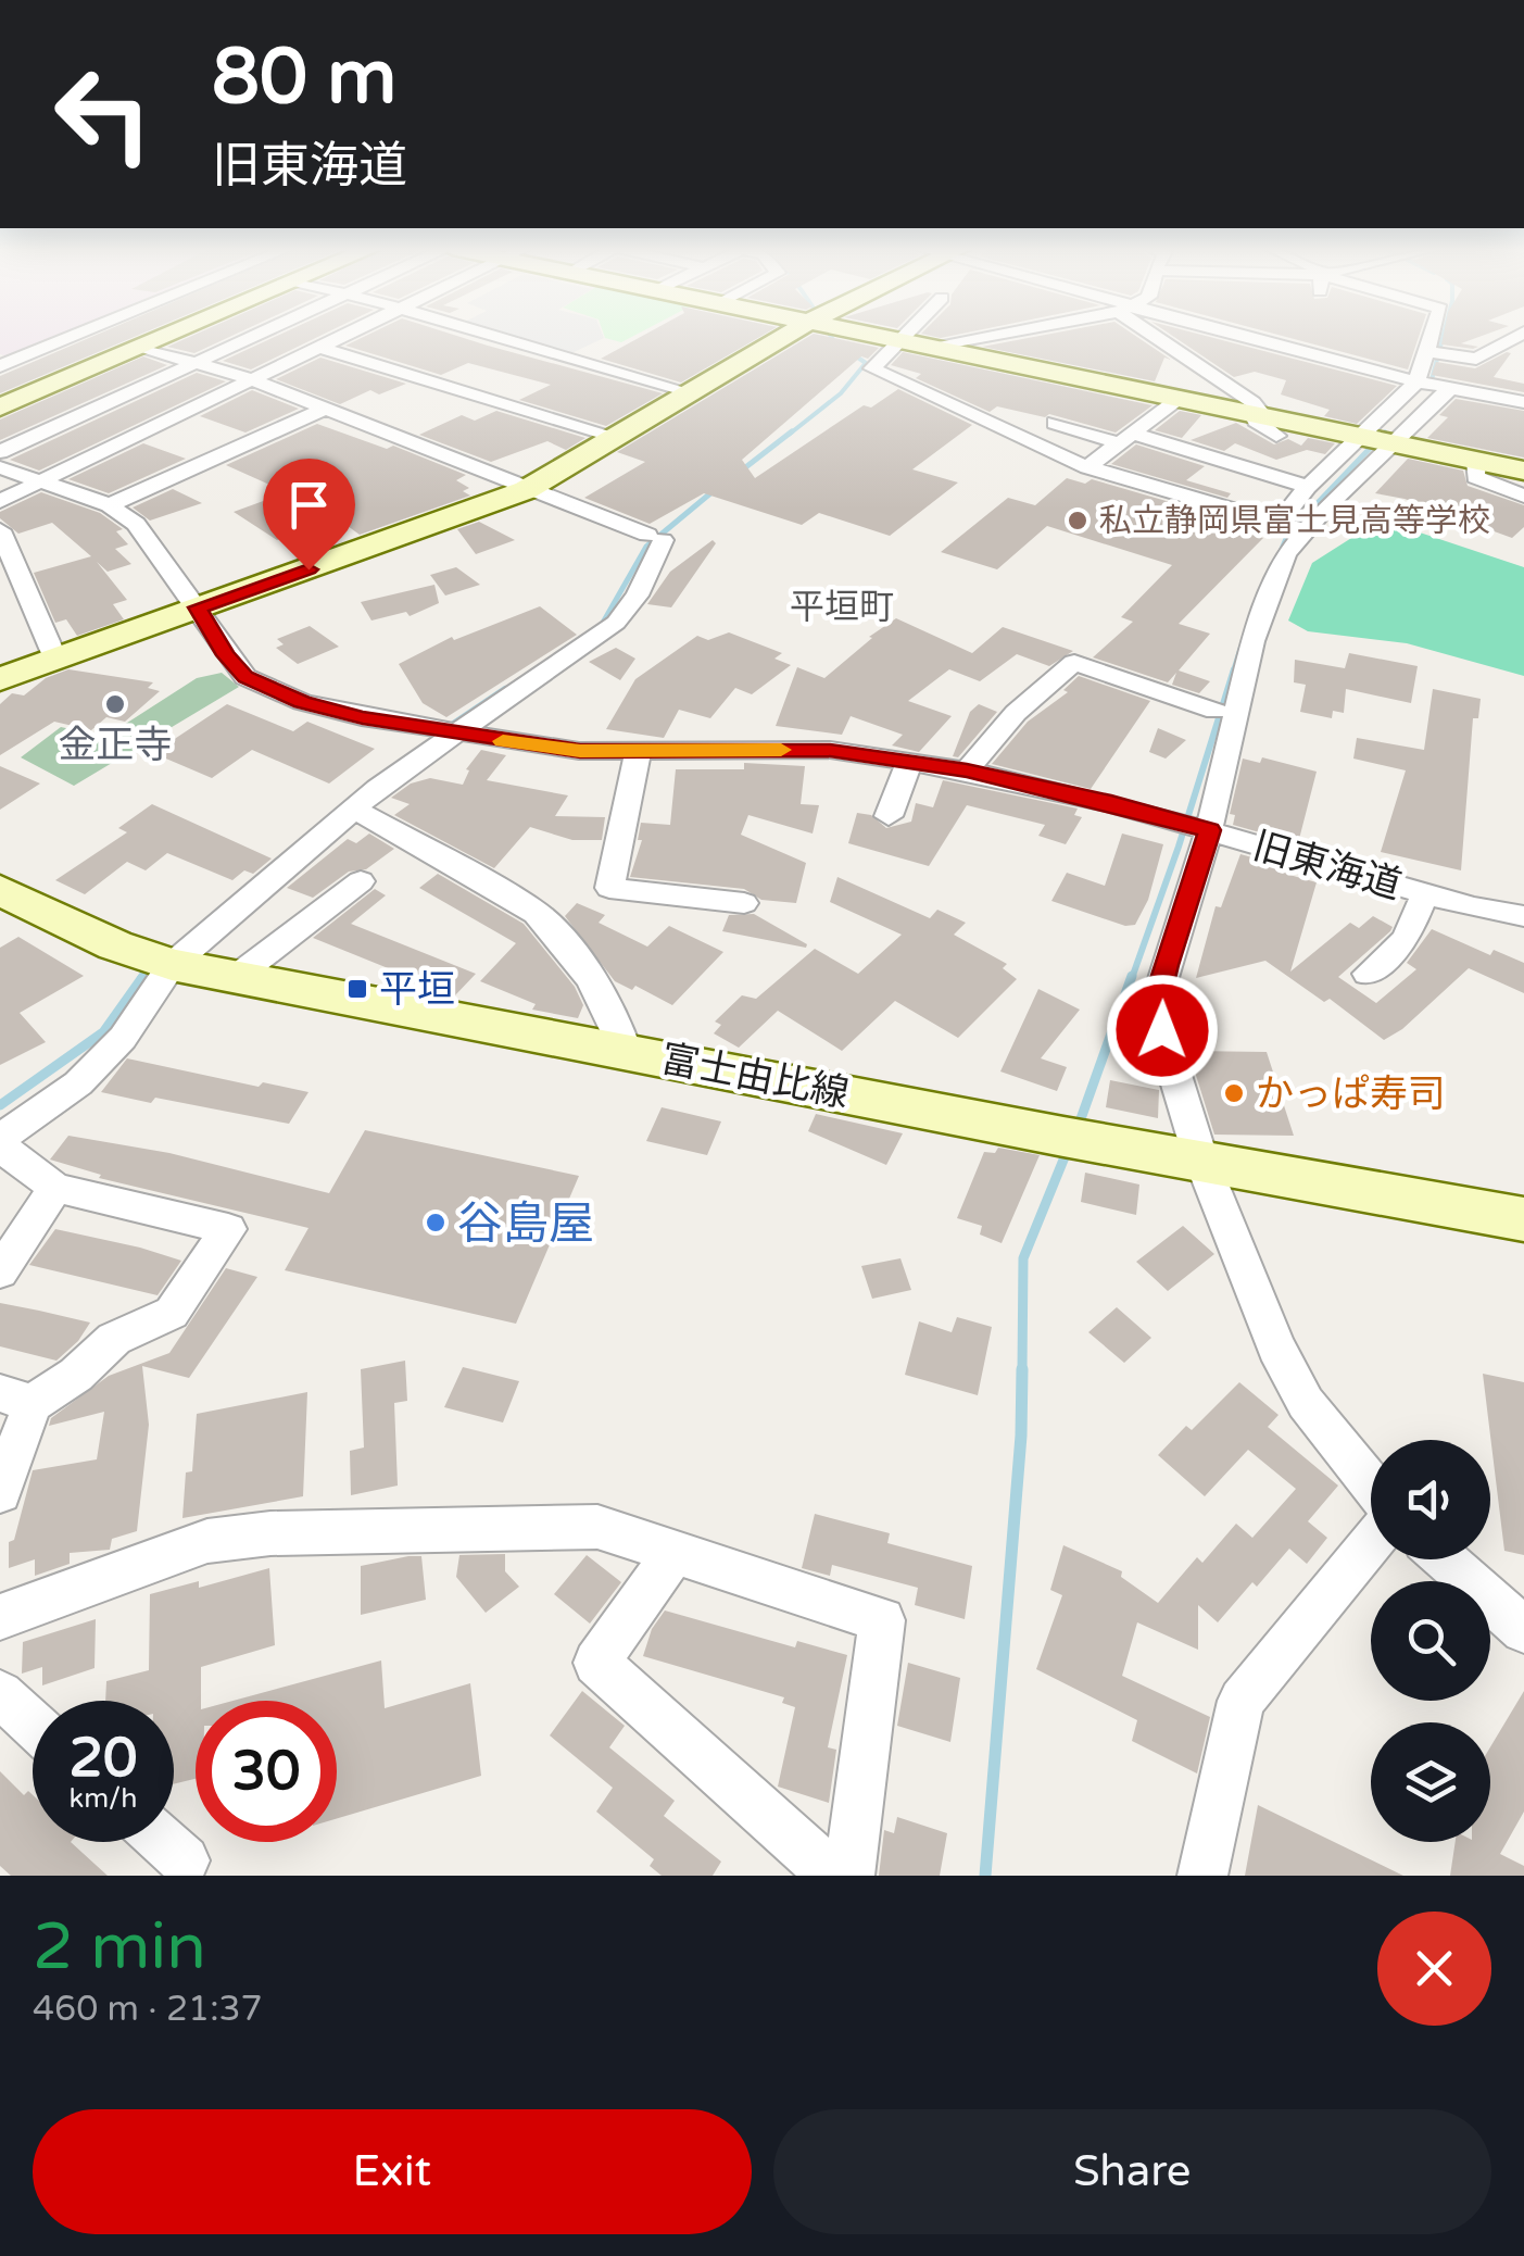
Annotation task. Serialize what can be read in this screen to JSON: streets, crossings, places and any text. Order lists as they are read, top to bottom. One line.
{"streets":{"street":["旧東海道","富士由比線"]},"districts":["平垣町"],"places":{"other":["私立静岡県富士見高等学校","金正寺","かっぱ寿司","谷島屋"],"transit":["平垣"]},"page":{"turn":["80 m","旧東海道"],"speed":"20 km/h","limit":"30","heading":["2 min","460 m · 21:37"],"buttons":["Exit","Share"]}}
